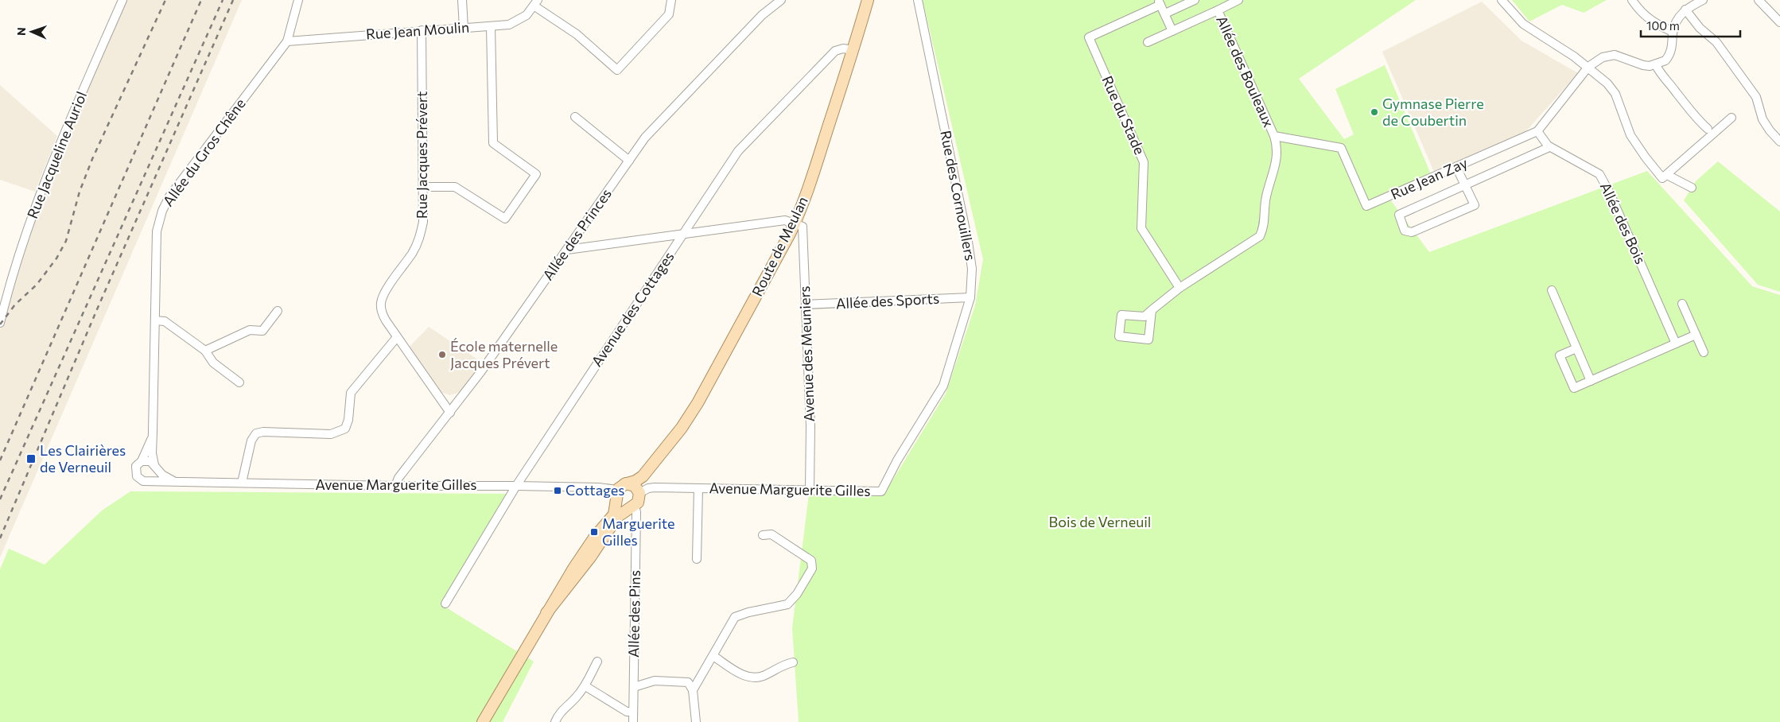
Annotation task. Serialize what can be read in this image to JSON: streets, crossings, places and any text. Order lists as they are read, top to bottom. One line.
{"streets":{"main road":["Route de Meulan"],"street":["Rue Jean Moulin","Allée des Bouleaux","Rue du Stade","Allée du Gros Chêne","Rue Jacqueline Auriol","Rue Jacques Prévert","Rue Jean Zay","Rue des Cornouillers","Allée des Bois","Allée des Princes","Allée des Sports","Avenue des Cottages","Avenue des Meuniers","Avenue Marguerite Gilles","Allée des Pins"]},"crossings":[["Rue Jean Moulin","Allée du Gros Chêne"],["Rue Jean Moulin","Rue Jacques Prévert"],["Allée des Bouleaux","Rue du Stade"],["Allée des Bouleaux","Rue Jean Zay"],["Allée du Gros Chêne","Avenue Marguerite Gilles"],["Rue Jacques Prévert","Allée des Princes"],["Rue Jean Zay","Allée des Bois"],["Rue des Cornouillers","Allée des Sports"],["Rue des Cornouillers","Avenue Marguerite Gilles"],["Allée des Princes","Avenue Marguerite Gilles"],["Route de Meulan","Avenue des Cottages"],["Route de Meulan","Avenue des Meuniers"],["Route de Meulan","Avenue Marguerite Gilles"],["Route de Meulan","Allée des Pins"],["Allée des Sports","Avenue des Meuniers"],["Avenue des Cottages","Avenue Marguerite Gilles"],["Avenue des Meuniers","Avenue Marguerite Gilles"],["Avenue Marguerite Gilles","Allée des Pins"]],"parks":["Bois de Verneuil"],"places":{"other":["Gymnase Pierre de Coubertin","École maternelle Jacques Prévert"],"transit":["Les Clairières de Verneuil","Cottages","Marguerite Gilles"]},"scale_bar":"100 m","north":"left"}
